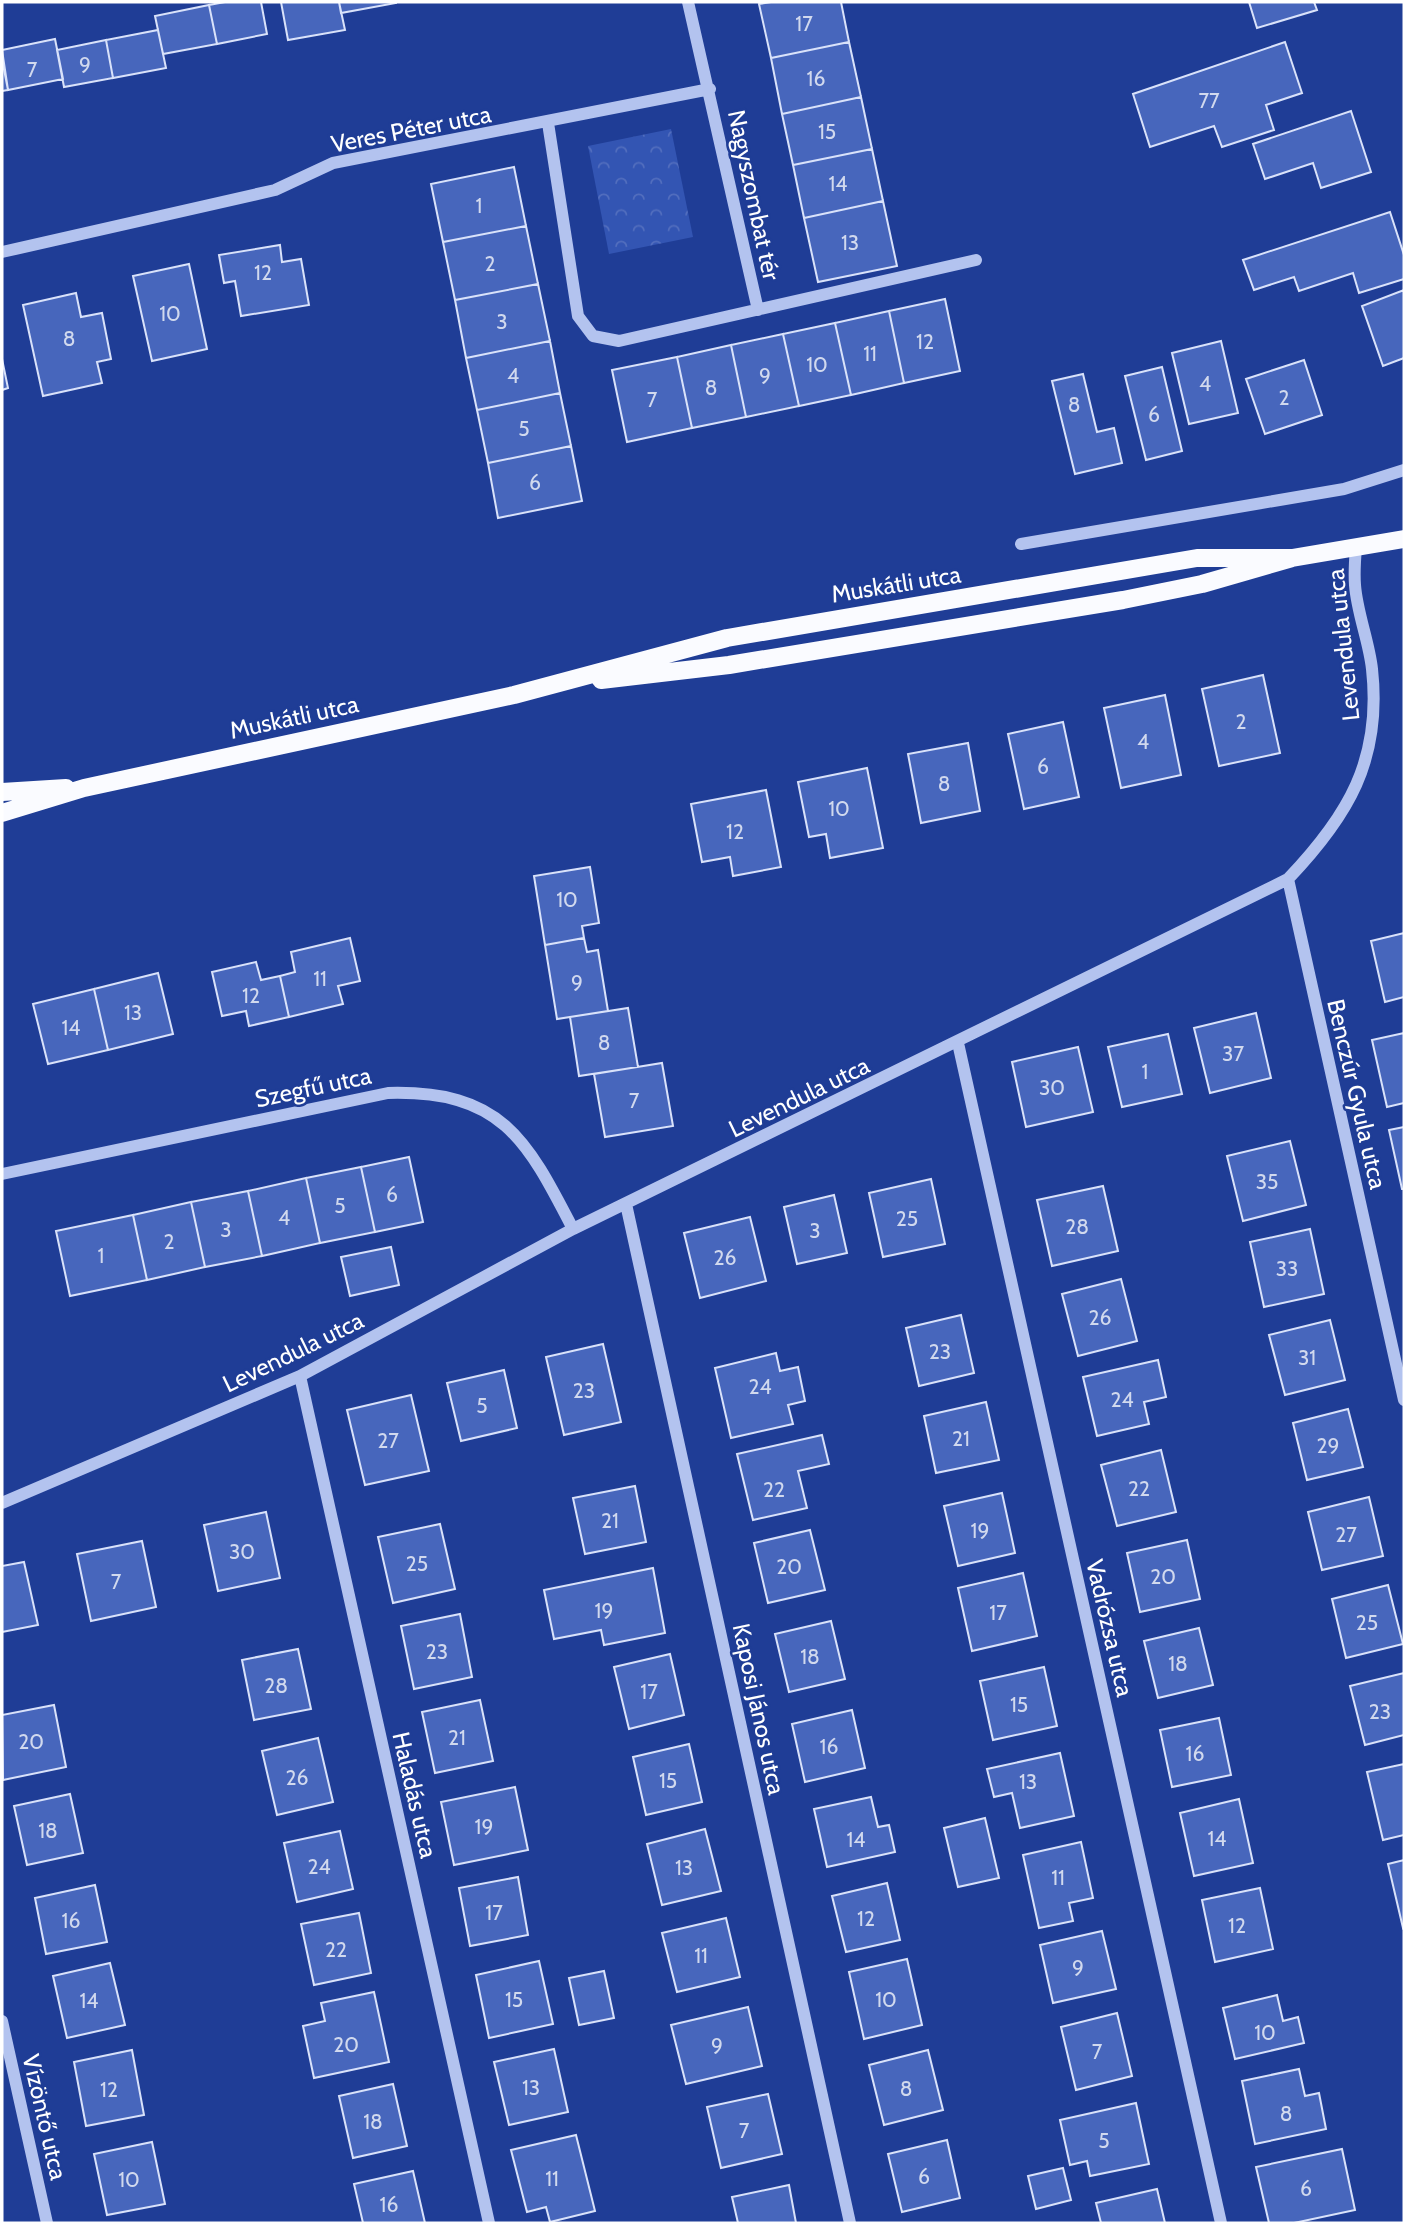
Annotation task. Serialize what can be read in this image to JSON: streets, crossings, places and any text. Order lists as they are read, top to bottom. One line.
{"streets":{"main road":["Muskátli utca"],"street":["Veres Péter utca","Nagyszombat tér","Levendula utca","Szegfű utca","Benczúr Gyula utca","Vadrózsa utca","Kaposi János utca","Haladás utca","Vízöntő utca"]},"crossings":[["Veres Péter utca","Nagyszombat tér"],["Muskátli utca","Levendula utca"],["Levendula utca","Szegfű utca"],["Levendula utca","Benczúr Gyula utca"],["Levendula utca","Vadrózsa utca"],["Levendula utca","Kaposi János utca"],["Levendula utca","Haladás utca"]],"house_numbers":["17","9","7","16","77","15","14","1","13","2","12","10","3","8","12","11","10","4","9","4","8","2","7","8","6","5","6","2","4","6","8","10","12","10","11","9","12","13","14","8","37","1","30","7","35","6","5","4","25","28","3","3","2","1","26","33","26","23","31","24","23","24","5","21","27","29","22","22","21","19","27","30","25","20","20","7","19","17","25","23","18","18","28","17","15","23","21","20","16","16","26","15","13","19","18","14","14","24","13","11","17","12","16","12","22","11","9","15","10","14","10","20","9","7","13","8","12","8","18","7","5","6","11","10","6","16"]}
